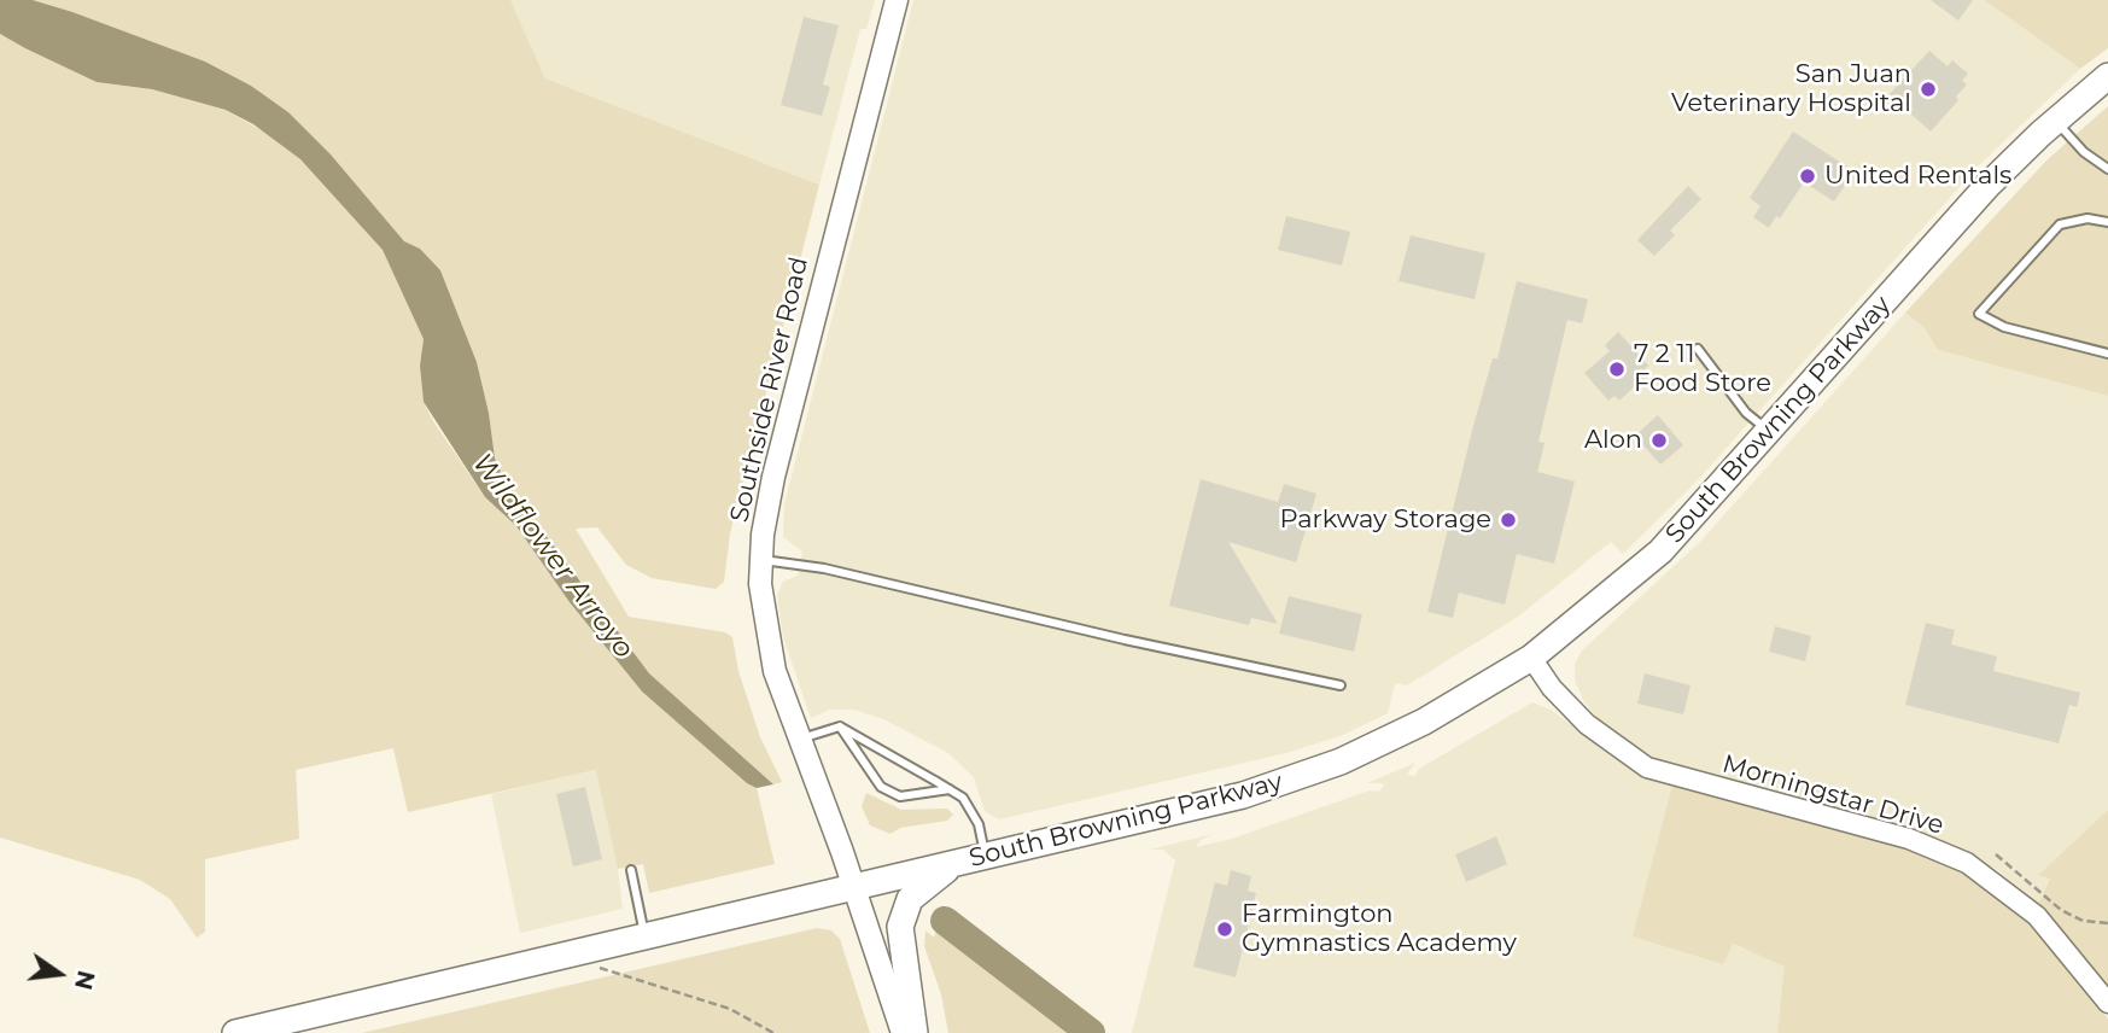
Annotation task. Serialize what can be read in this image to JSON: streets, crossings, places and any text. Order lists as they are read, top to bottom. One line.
{"streets":{"highway":["South Browning Parkway"],"main road":["Southside River Road"],"street":["Morningstar Drive"]},"crossings":[["Southside River Road","South Browning Parkway"],["South Browning Parkway","Morningstar Drive"]],"water":["Wildflower Arroyo"],"places":["San Juan Veterinary Hospital","United Rentals","7 2 11 Food Store","Alon","Parkway Storage","Farmington Gymnastics Academy"],"north":"right"}
